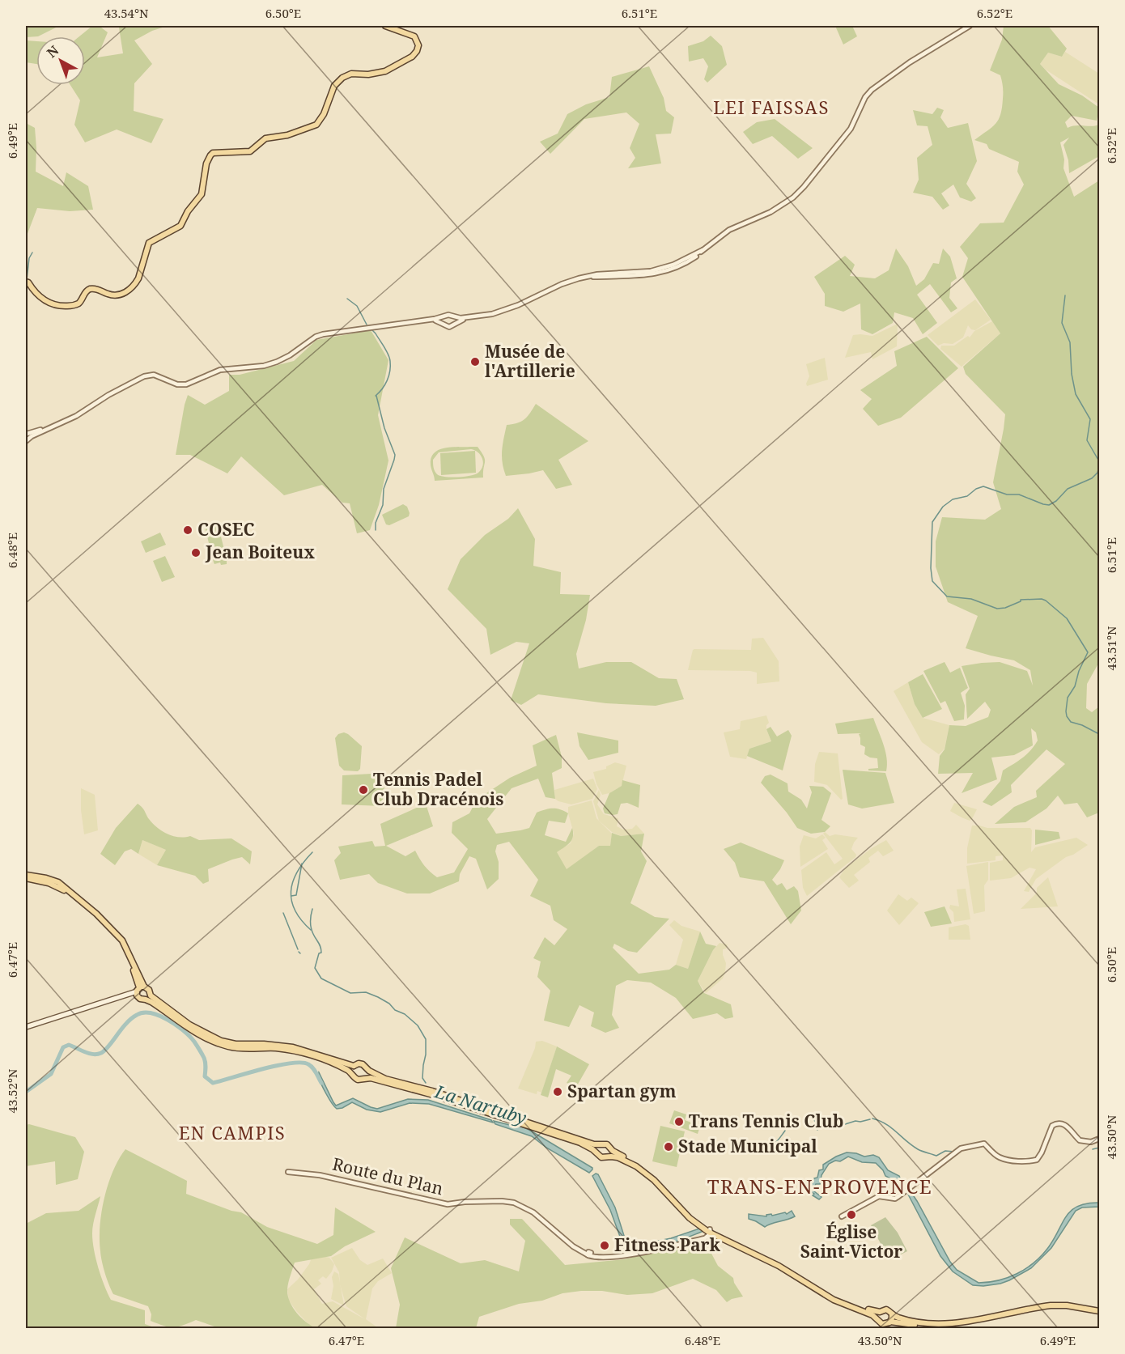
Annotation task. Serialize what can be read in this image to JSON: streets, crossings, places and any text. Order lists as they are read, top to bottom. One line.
{"streets":{"street":["Route du Plan"]},"districts":["LEI FAISSAS","EN CAMPIS","TRANS-EN-PROVENCE"],"water":["La Nartuby"],"places":["Musée de l'Artillerie","COSEC","Jean Boiteux","Tennis Padel Club Dracénois","Spartan gym","Trans Tennis Club","Stade Municipal","Église Saint-Victor","Fitness Park"],"north":"top left","coordinates":["43.54°N","6.50°E","6.51°E","6.52°E","6.49°E","6.48°E","43.51°N","6.47°E","43.52°N","43.50°N"]}
